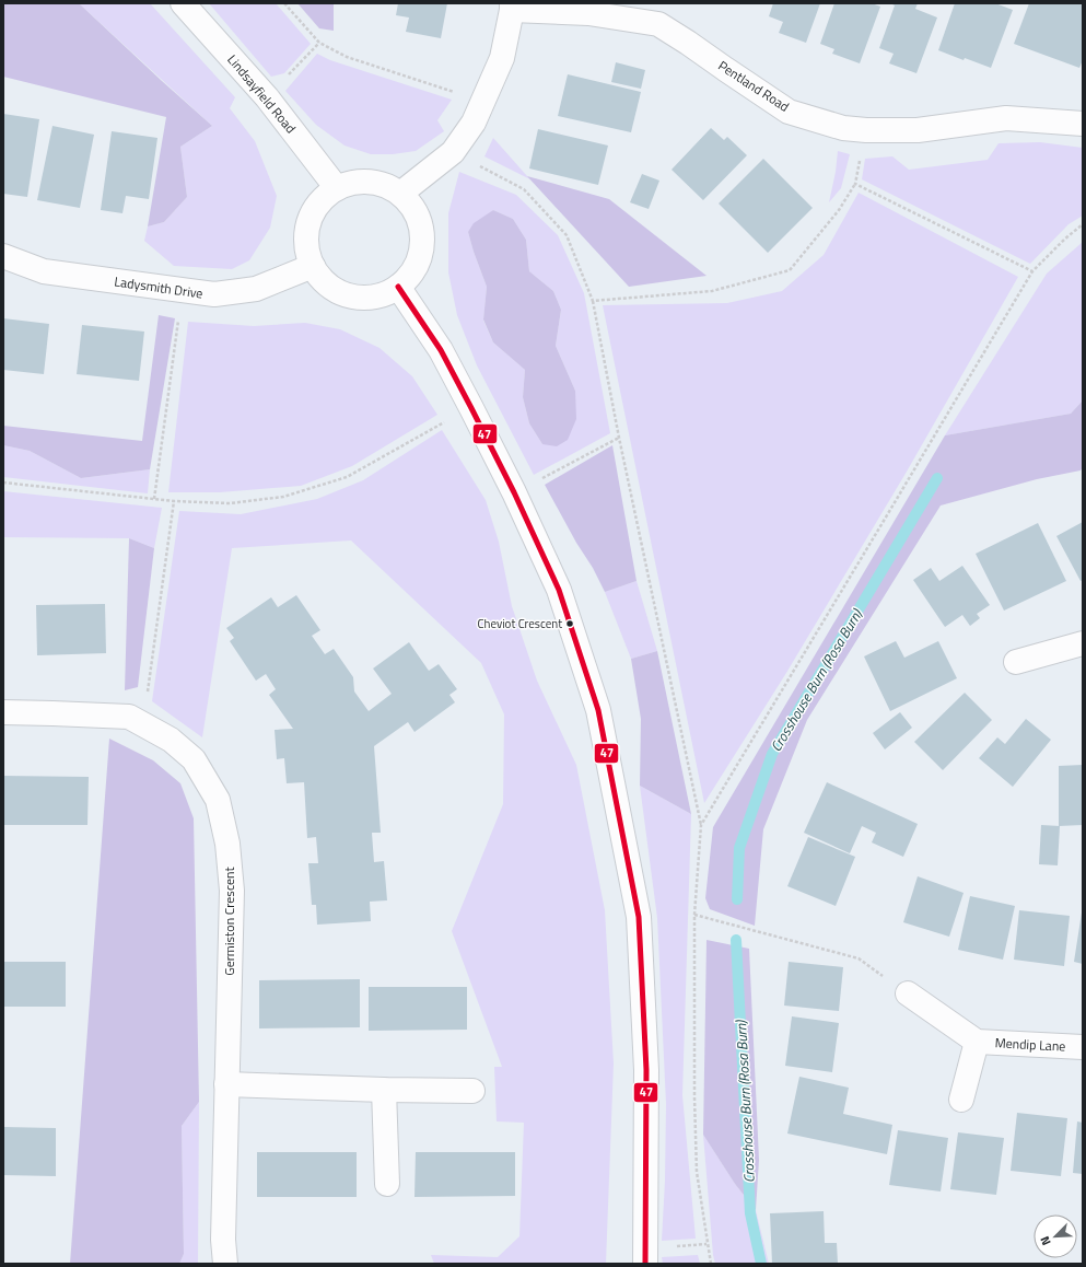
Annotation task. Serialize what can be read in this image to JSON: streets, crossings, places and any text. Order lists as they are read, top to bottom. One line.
{"streets":{"street":["Pentland Road","Lindsayfield Road","Ladysmith Drive","Germiston Crescent","Mendip Lane"]},"crossings":[["Lindsayfield Road","Ladysmith Drive"]],"water":["Crosshouse Burn (Rosa Burn)"],"places":["Cheviot Crescent"],"lines":["transit line 47"],"north":"bottom left"}
